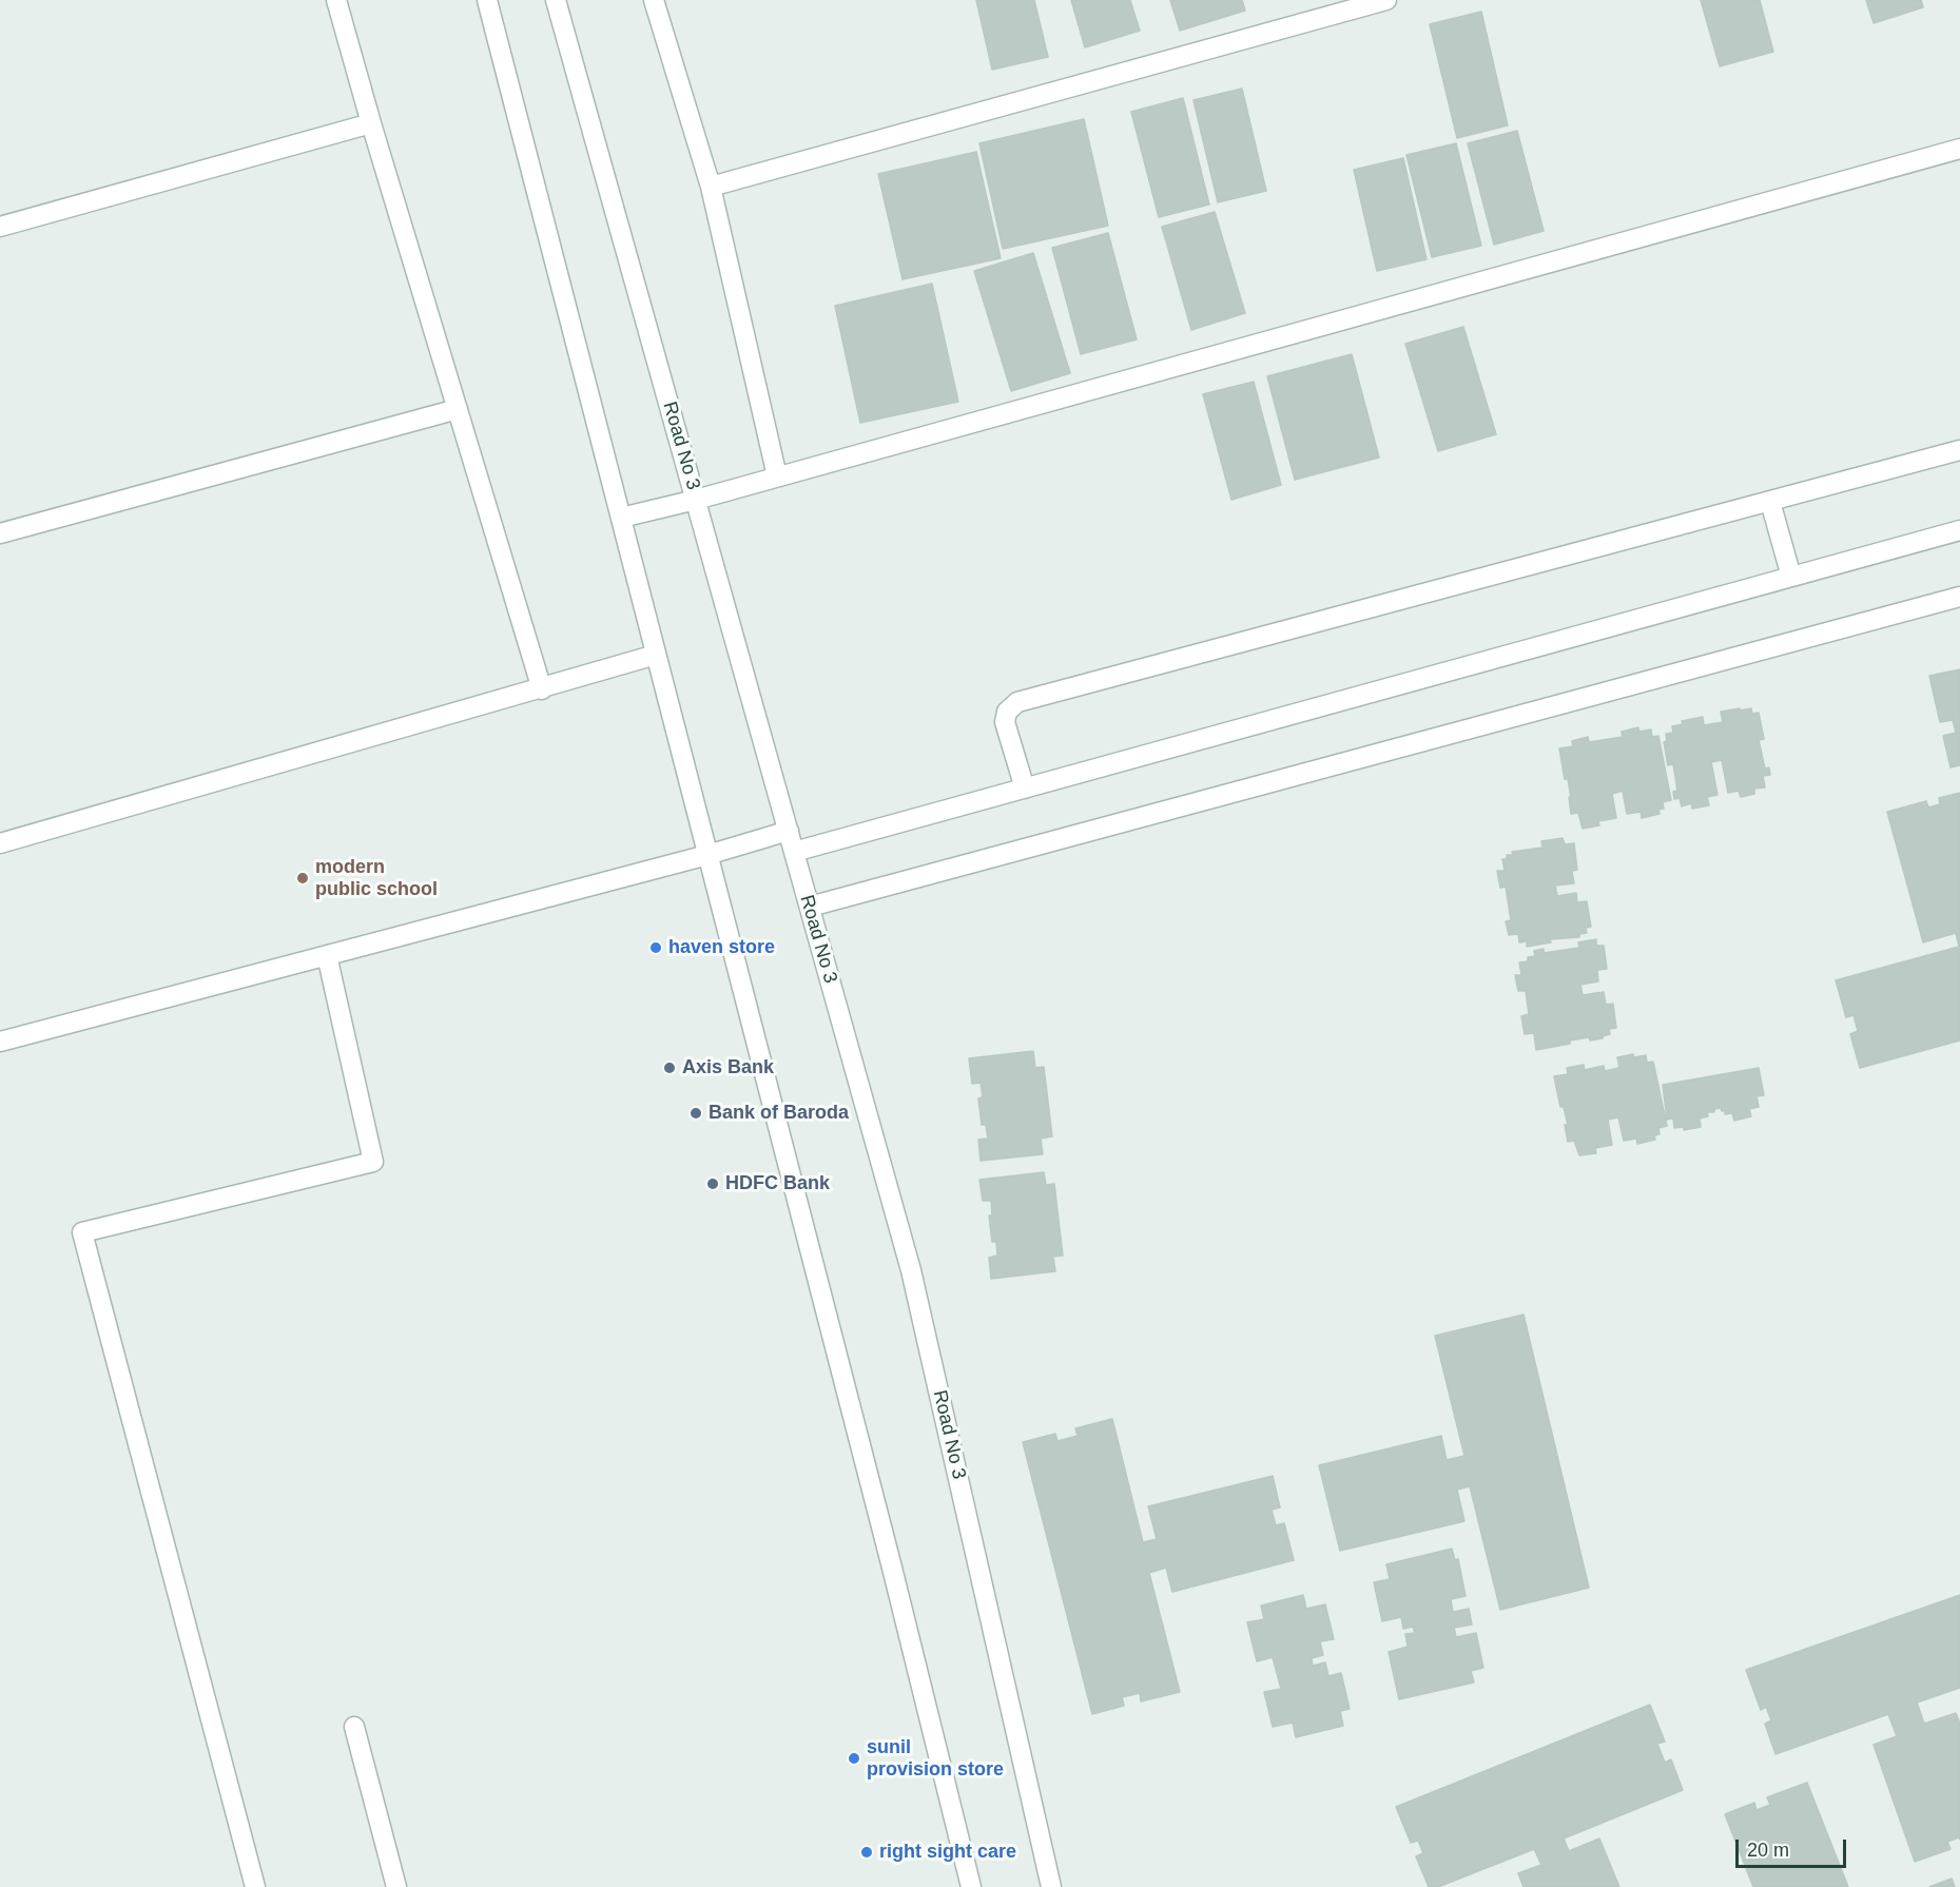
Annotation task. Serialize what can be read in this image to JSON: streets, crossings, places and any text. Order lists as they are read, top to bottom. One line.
{"streets":{"street":["Road No 3"]},"places":["modern public school","haven store","Axis Bank","Bank of Baroda","HDFC Bank","sunil provision store","right sight care"],"scale_bar":"20 m"}
